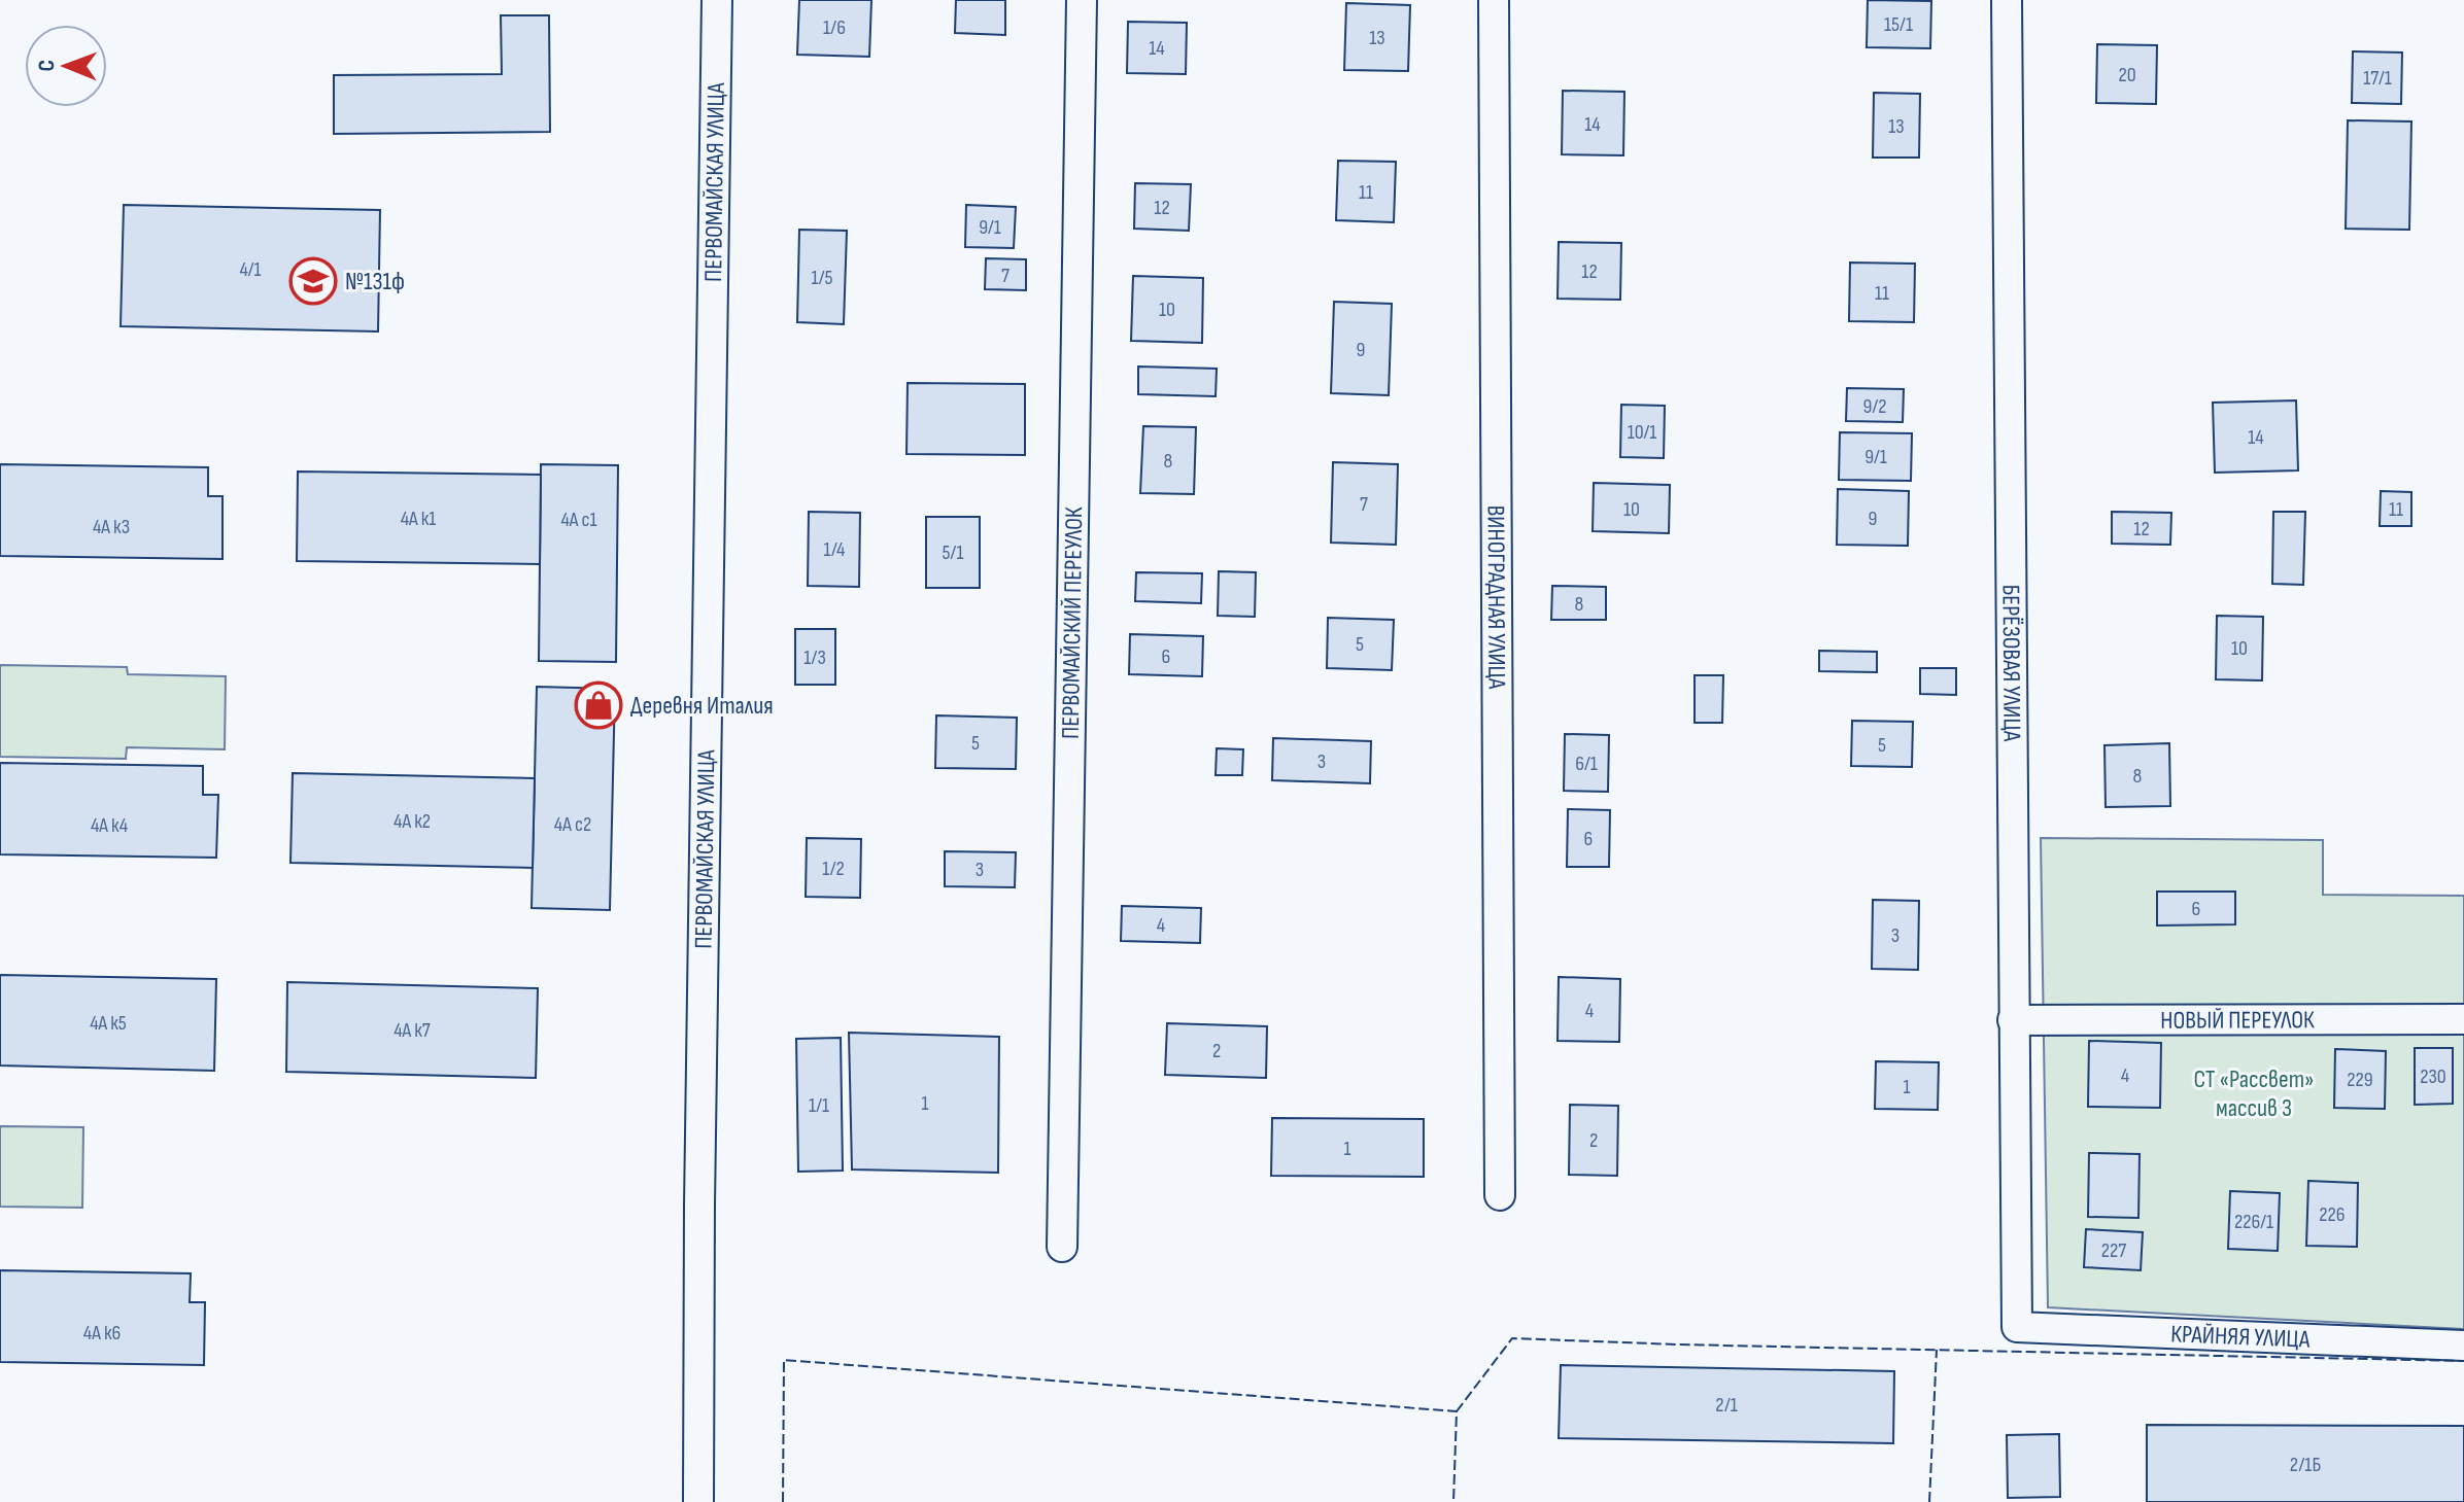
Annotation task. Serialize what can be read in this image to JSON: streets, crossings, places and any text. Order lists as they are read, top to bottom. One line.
{"streets":{"street":["ПЕРВОМАЙСКАЯ УЛИЦА","ВИНОГРАДНАЯ УЛИЦА","ПЕРВОМАЙСКИЙ ПЕРЕУЛОК","БЕРЁЗОВАЯ УЛИЦА","НОВЫЙ ПЕРЕУЛОК","КРАЙНЯЯ УЛИЦА"]},"crossings":[["БЕРЁЗОВАЯ УЛИЦА","НОВЫЙ ПЕРЕУЛОК"],["БЕРЁЗОВАЯ УЛИЦА","КРАЙНЯЯ УЛИЦА"]],"parks":["СТ «Рассвет» массив 3"],"places":{"school or university":["№131ф"],"shop":["Деревня Италия"]},"house_numbers":["15/1","1/6","13","14","20","17/1","14","13","11","12","9/1","4/1","12","7","1/5","11","10","9","9/2","10/1","14","9/1","8","7","10","11","4А к1","9","4А с1","4А к3","12","1/4","5/1","8","5","10","6","1/3","5","5","3","6/1","8","4А к2","4А с2","4А к4","6","1/2","3","6","4","3","4","4А к5","4А к7","2","4","230","229","1","1","1/1","2","1","226","226/1","227","4А к6","2/1","2/1Б"],"north":"left"}
